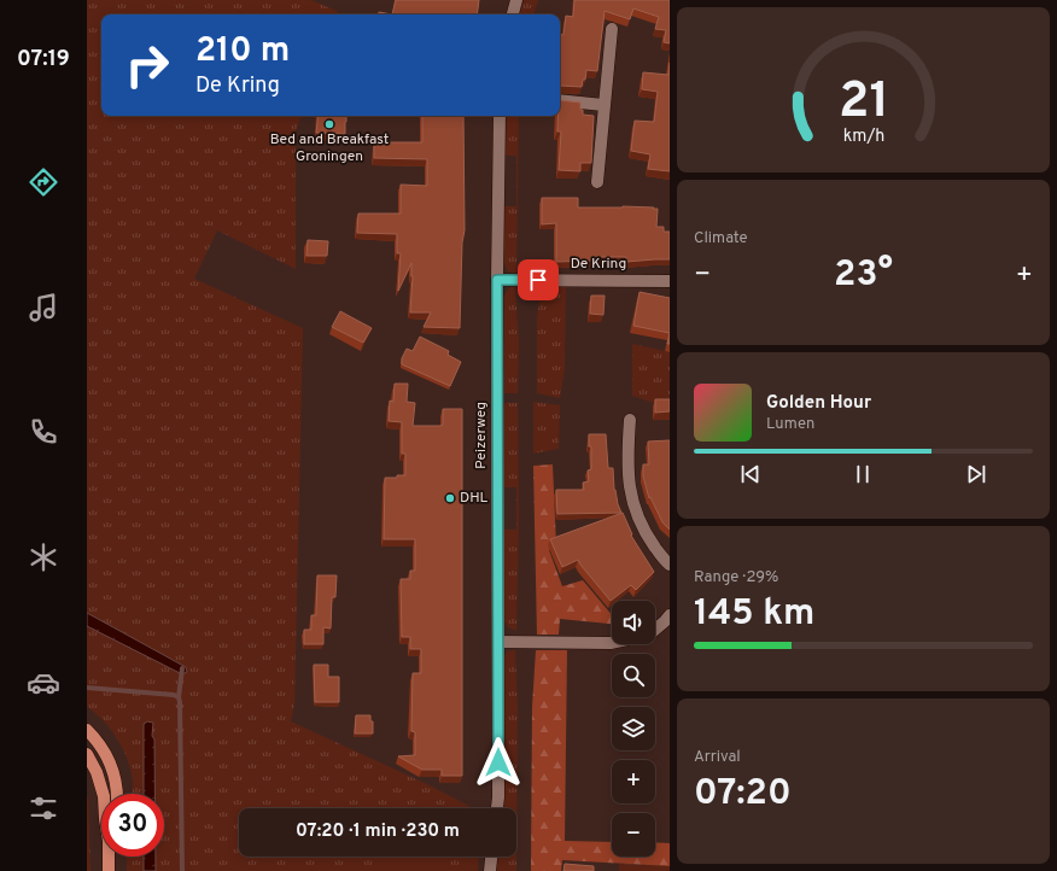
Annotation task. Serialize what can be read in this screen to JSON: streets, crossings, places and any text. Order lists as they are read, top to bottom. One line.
{"streets":{"street":["De Kring","Peizerweg"]},"crossings":[["De Kring","Peizerweg"]],"places":["Bed and Breakfast Groningen","DHL"],"page":{"tabs":"07:19","turn":["210 m","De Kring"],"tile":["Climate",["Range · 29%","145 km"],["Arrival","07:20"]],"heat":["−","23°","+"],"song":["Golden Hour","Lumen"],"map_buttons":["+","−"],"limit":"30","trip":"07:20 · 1 min · 230 m","gauge":["21","km/h"]}}
